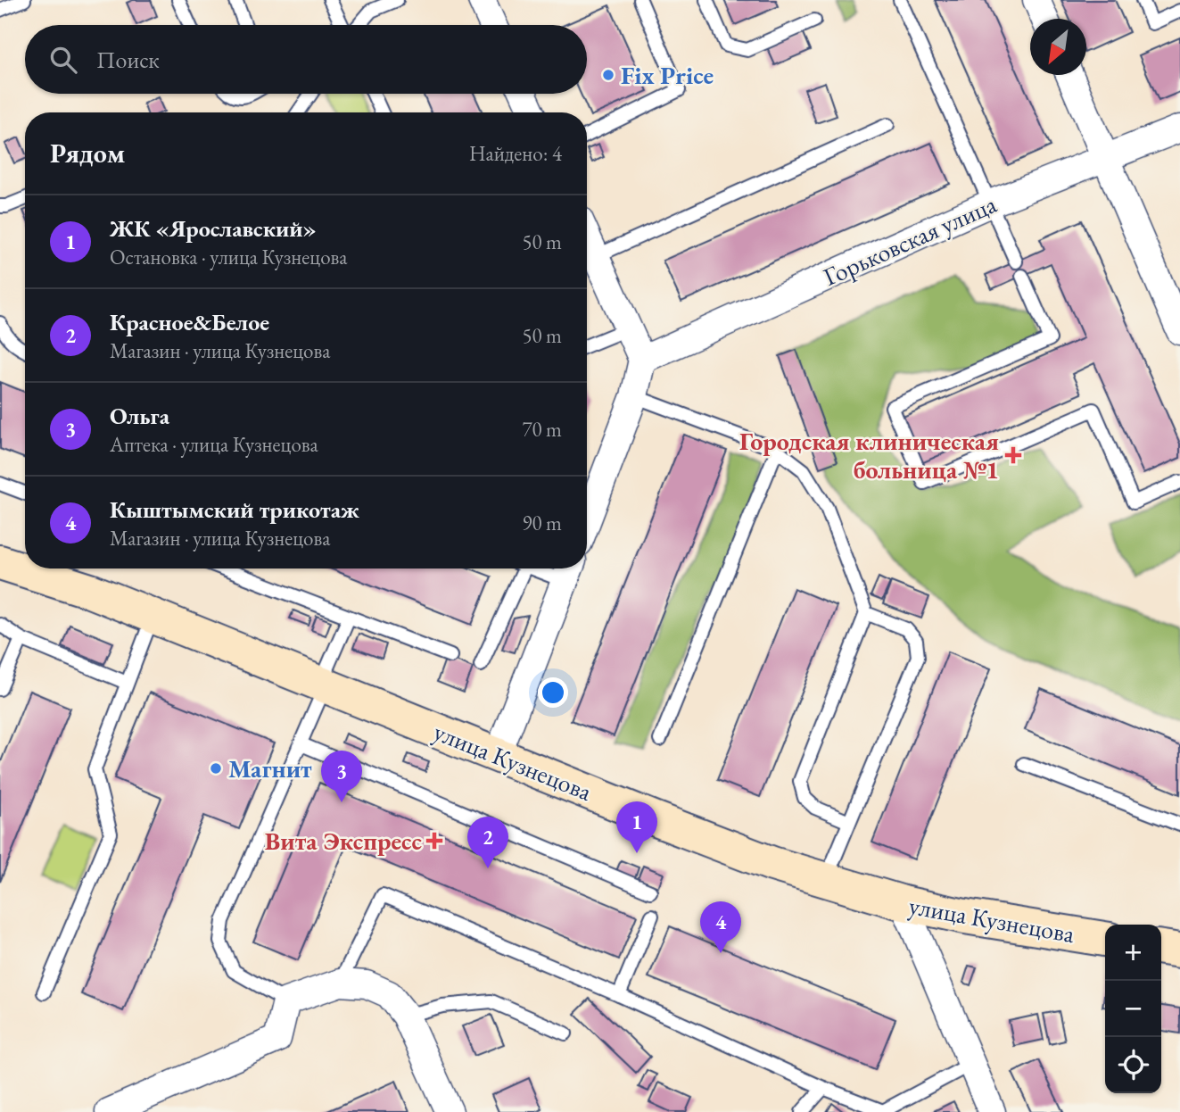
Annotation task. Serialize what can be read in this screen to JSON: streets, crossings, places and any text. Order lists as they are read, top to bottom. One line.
{"streets":{"street":["Горьковская улица","улица Кузнецова"]},"places":{"other":["Fix Price","Магнит"],"health":["Городская клиническая больница №1","Вита Экспресс"]},"north":"bottom left","page":{"search":"Поиск","heading":["Рядом","Найдено: 4"],"list":[{"mark":"1","name":"ЖК «Ярославский»","note":"Остановка · улица Кузнецова","value":"50 m"},{"mark":"2","name":"Красное&Белое","note":"Магазин · улица Кузнецова","value":"50 m"},{"mark":"3","name":"Ольга","note":"Аптека · улица Кузнецова","value":"70 m"},{"mark":"4","name":"Кыштымский трикотаж","note":"Магазин · улица Кузнецова","value":"90 m"}],"pins":["3","1","2","4"],"map_buttons":["+","−"]}}
